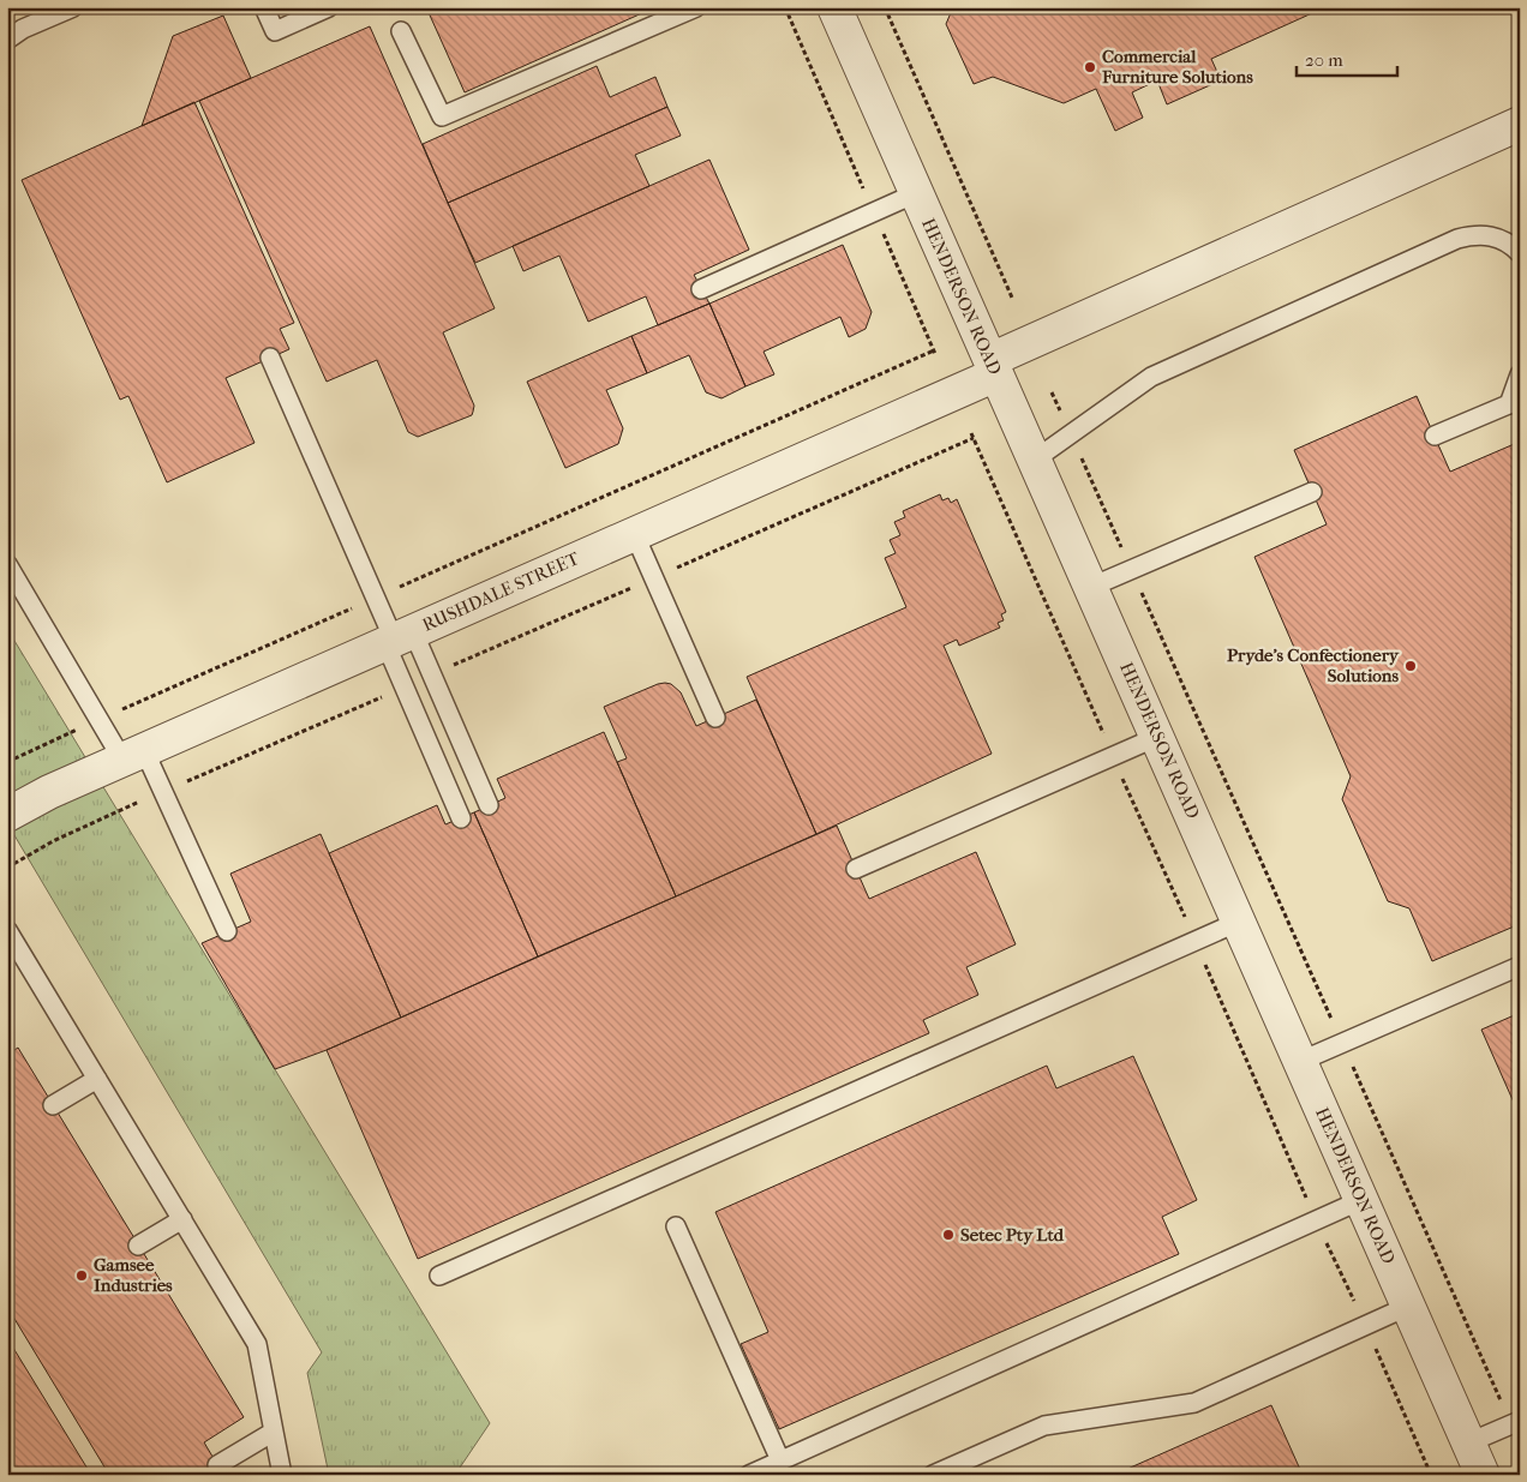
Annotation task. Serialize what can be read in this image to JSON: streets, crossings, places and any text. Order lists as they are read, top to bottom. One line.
{"streets":{"street":["HENDERSON ROAD","RUSHDALE STREET"]},"crossings":[["HENDERSON ROAD","RUSHDALE STREET"]],"places":["Commercial Furniture Solutions","Pryde's Confectionery Solutions","Setec Pty Ltd","Gamsee Industries"],"scale_bar":"20 m"}
